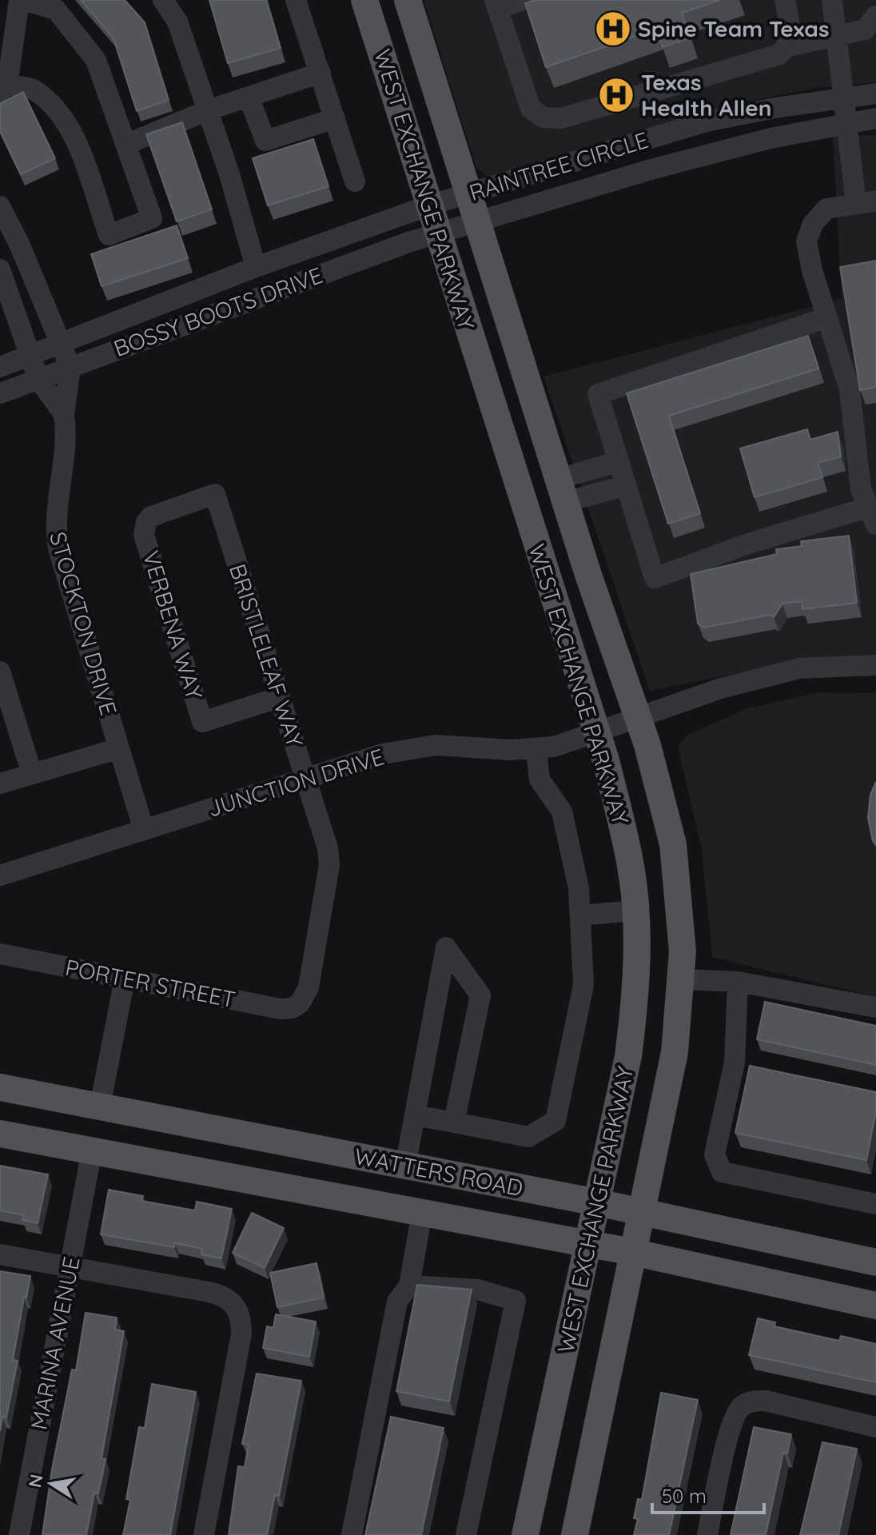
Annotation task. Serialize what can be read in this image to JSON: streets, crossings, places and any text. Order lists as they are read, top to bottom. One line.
{"streets":{"main road":["WEST EXCHANGE PARKWAY","WATTERS ROAD"],"street":["RAINTREE CIRCLE","BOSSY BOOTS DRIVE","STOCKTON DRIVE","VERBENA WAY","BRISTLELEAF WAY","JUNCTION DRIVE","PORTER STREET","MARINA AVENUE"]},"crossings":[["RAINTREE CIRCLE","WEST EXCHANGE PARKWAY"],["RAINTREE CIRCLE","BOSSY BOOTS DRIVE"],["WEST EXCHANGE PARKWAY","BOSSY BOOTS DRIVE"],["WEST EXCHANGE PARKWAY","JUNCTION DRIVE"],["WEST EXCHANGE PARKWAY","WATTERS ROAD"],["BOSSY BOOTS DRIVE","STOCKTON DRIVE"],["STOCKTON DRIVE","JUNCTION DRIVE"],["VERBENA WAY","BRISTLELEAF WAY"],["BRISTLELEAF WAY","JUNCTION DRIVE"],["BRISTLELEAF WAY","PORTER STREET"],["WATTERS ROAD","MARINA AVENUE"]],"places":{"hospital":["Spine Team Texas","Texas Health Allen"]},"scale_bar":"50 m","north":"left"}
